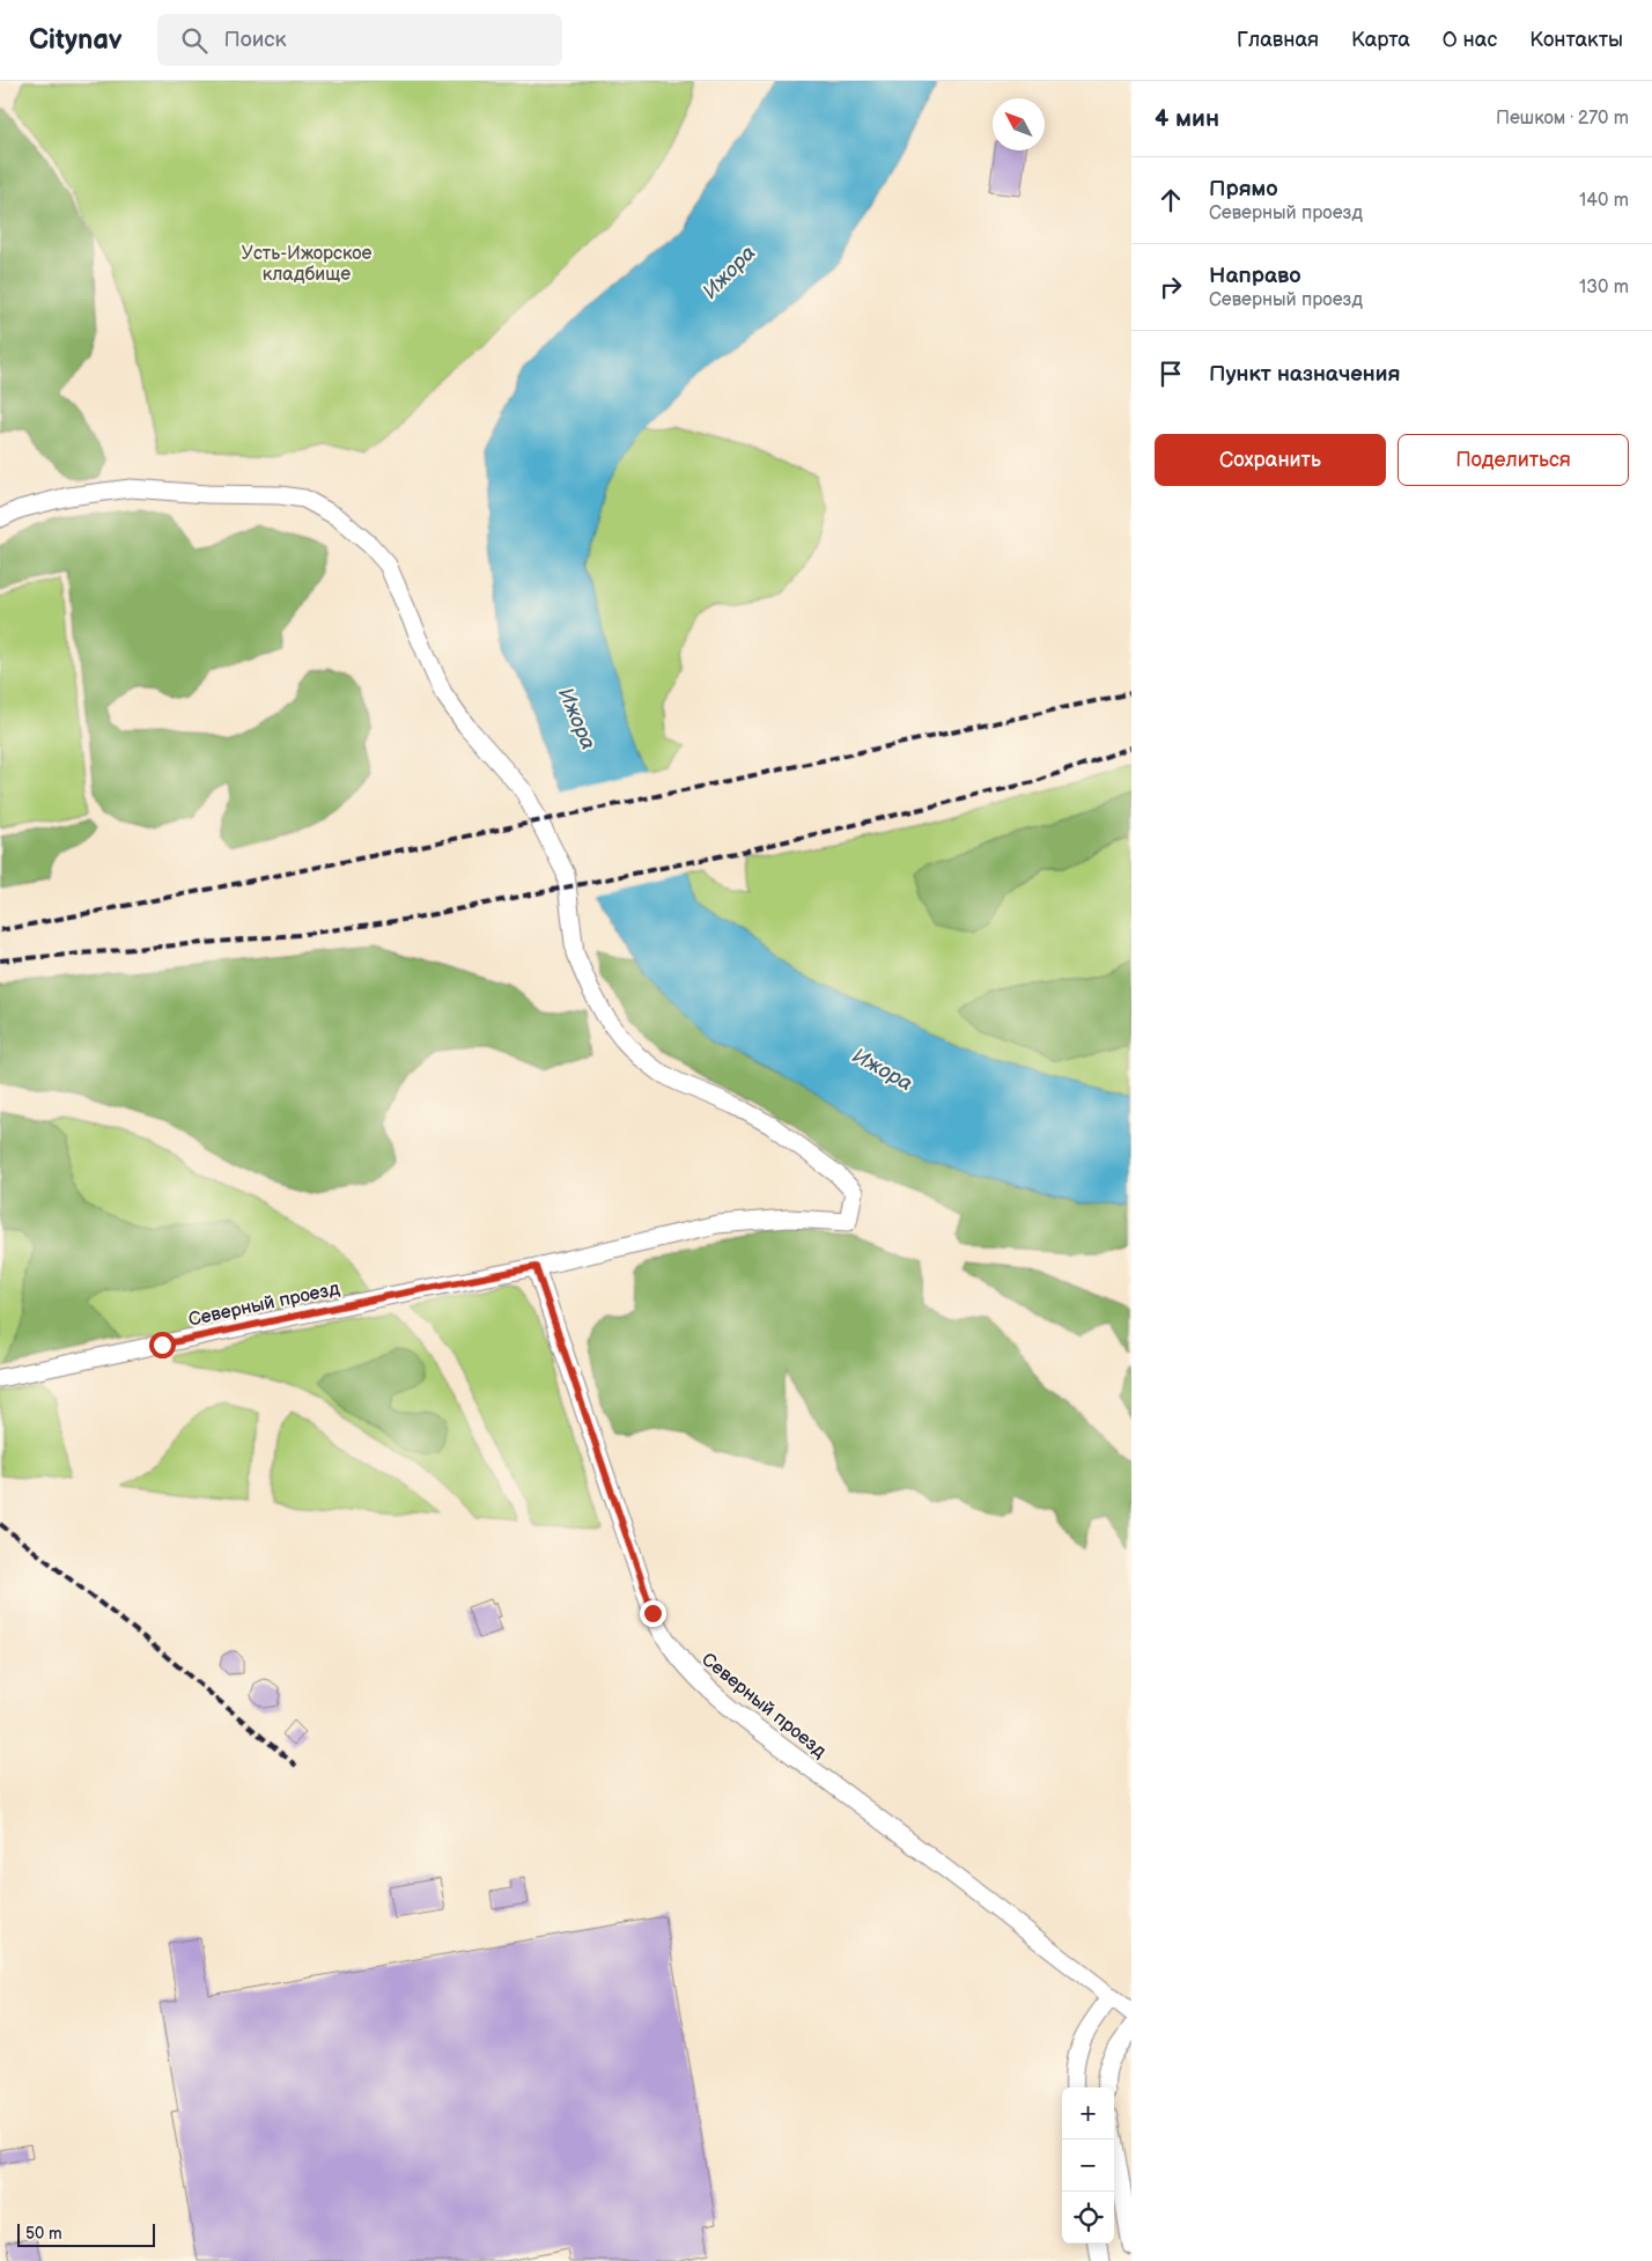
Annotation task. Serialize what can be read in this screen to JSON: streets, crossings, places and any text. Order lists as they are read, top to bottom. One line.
{"streets":{"street":["Северный проезд"]},"water":["Ижора"],"parks":["Усть-Ижорское кладбище"],"scale_bar":"50 m","north":"top left","page":{"header":"Citynav","search":"Поиск","nav":["Главная","Карта","О нас","Контакты"],"heading":["4 мин","Пешком · 270 m"],"list":[["Прямо","Северный проезд","140 m"],["Направо","Северный проезд","130 m"],"Пункт назначения"],"buttons":["Сохранить","Поделиться"],"map_buttons":["+","−"],"scale":"50 m"}}
